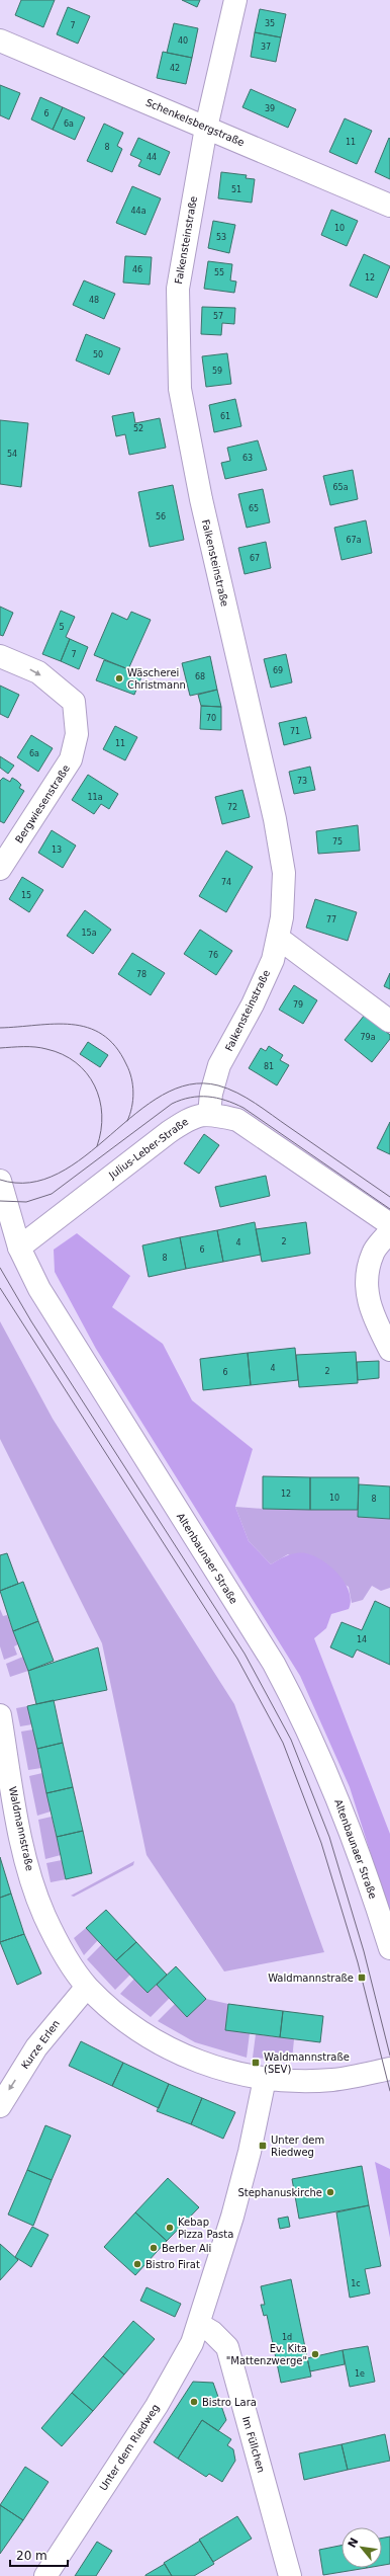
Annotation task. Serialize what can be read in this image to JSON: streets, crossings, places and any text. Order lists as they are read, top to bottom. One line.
{"streets":{"street":["Schenkelsbergstraße","Falkensteinstraße","Bergwiesenstraße","Julius-Leber-Straße","Altenbaunaer Straße","Waldmannstraße","Kurze Erlen","Im Füllchen","Unter dem Riedweg"]},"crossings":[["Schenkelsbergstraße","Falkensteinstraße"],["Falkensteinstraße","Julius-Leber-Straße"],["Julius-Leber-Straße","Altenbaunaer Straße"],["Waldmannstraße","Kurze Erlen"],["Waldmannstraße","Unter dem Riedweg"],["Im Füllchen","Unter dem Riedweg"]],"one_way":["Kurze Erlen"],"places":{"other":["Wäscherei Christmann","Stephanuskirche","Kebap Pizza Pasta","Berber Ali","Bistro Firat","Ev. Kita \"Mattenzwerge\"","Bistro Lara"],"transit":["Waldmannstraße","Waldmannstraße (SEV)","Unter dem Riedweg"]},"house_numbers":["35","7","40","37","42","39","6","6a","11","8","44","51","44a","10","53","46","55","12","48","57","50","59","61","52","54","63","65a","65","56","67a","67","5","7","69","68","70","71","11","6a","73","11a","72","75","13","74","15","77","15a","76","78","79","79a","81","2","4","6","8","4","2","6","12","10","8","14","1c","1d","1e"],"scale_bar":"20 m","north":"top left"}
